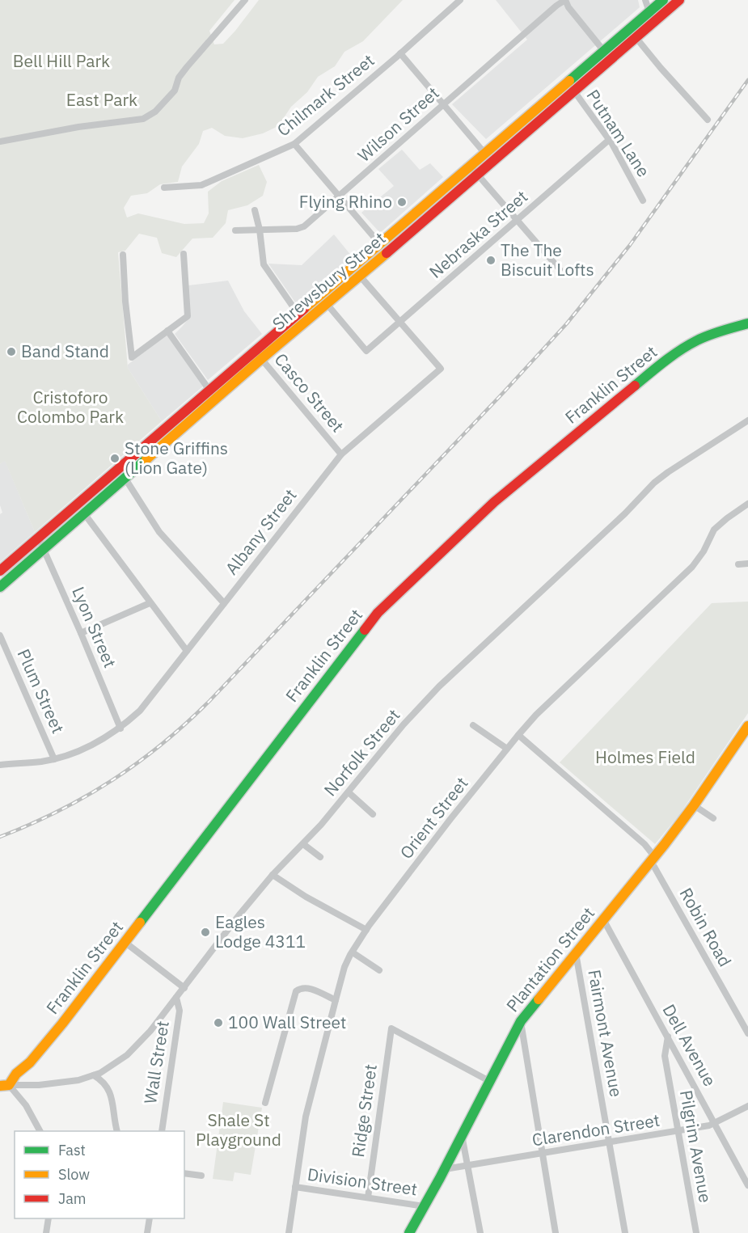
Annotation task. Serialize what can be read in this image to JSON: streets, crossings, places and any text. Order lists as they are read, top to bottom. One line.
{"streets":{"main road":["Shrewsbury Street","Franklin Street","Plantation Street"],"street":["Chilmark Street","Wilson Street","Putnam Lane","Nebraska Street","Casco Street","Albany Street","Lyon Street","Plum Street","Norfolk Street","Orient Street","Robin Road","Fairmont Avenue","Dell Avenue","Wall Street","Ridge Street","Clarendon Street","Pilgrim Avenue","Division Street"]},"crossings":[["Putnam Lane","Nebraska Street"],["Putnam Lane","Shrewsbury Street"],["Nebraska Street","Shrewsbury Street"],["Nebraska Street","Albany Street"],["Shrewsbury Street","Casco Street"],["Shrewsbury Street","Lyon Street"],["Franklin Street","Norfolk Street"],["Casco Street","Albany Street"],["Albany Street","Lyon Street"],["Albany Street","Plum Street"],["Norfolk Street","Wall Street"],["Orient Street","Robin Road"],["Orient Street","Division Street"],["Robin Road","Plantation Street"],["Plantation Street","Fairmont Avenue"],["Plantation Street","Dell Avenue"],["Plantation Street","Ridge Street"],["Plantation Street","Clarendon Street"],["Plantation Street","Division Street"],["Fairmont Avenue","Clarendon Street"],["Dell Avenue","Clarendon Street"],["Dell Avenue","Pilgrim Avenue"],["Ridge Street","Division Street"],["Clarendon Street","Pilgrim Avenue"]],"parks":["Bell Hill Park","East Park","Cristoforo Colombo Park","Holmes Field","Shale St Playground"],"places":["Flying Rhino","The The Biscuit Lofts","Band Stand","Stone Griffins (Lion Gate)","Eagles Lodge 4311","100 Wall Street"],"legend":["Fast","Slow","Jam"]}
